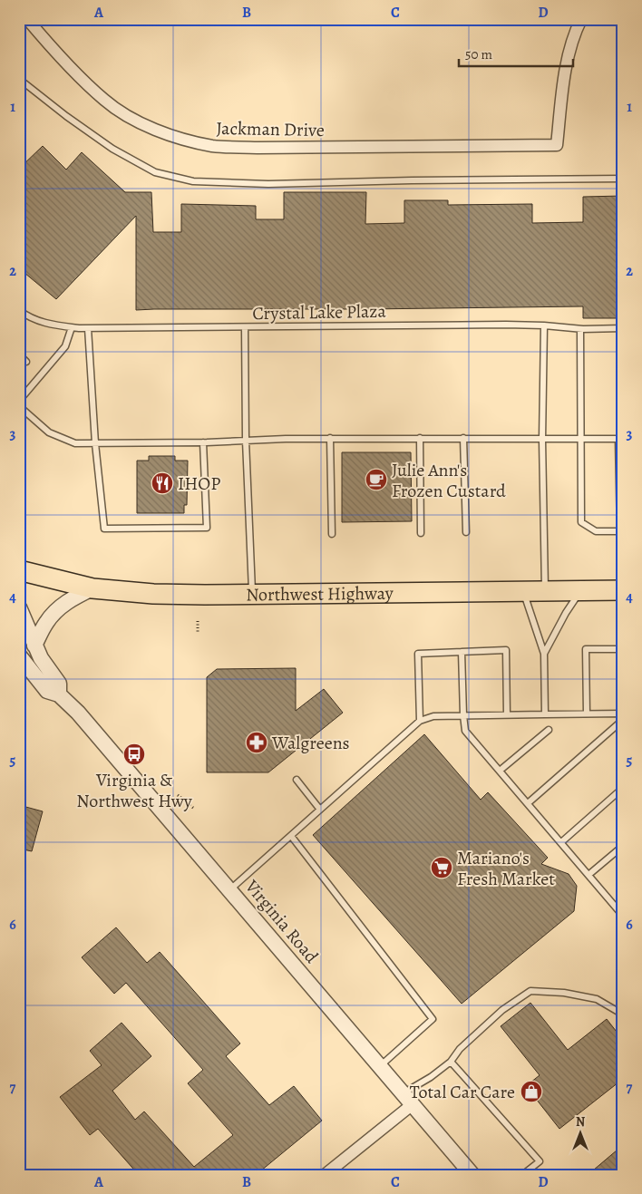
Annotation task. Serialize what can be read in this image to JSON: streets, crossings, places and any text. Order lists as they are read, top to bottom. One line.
{"streets":{"main road":["Northwest Highway"],"street":["Jackman Drive","Virginia Road"],"lane":["Crystal Lake Plaza"]},"places":{"cafe":["Julie Ann's Frozen Custard"],"restaurant":["IHOP"],"pharmacy":["Walgreens"],"bus stop":["Virginia & Northwest Hwy"],"supermarket":["Mariano's Fresh Market"],"shop":["Total Car Care"]},"scale_bar":"50 m","north":"top","grid":{"columns":["A","B","C","D"],"rows":["1","2","3","4","5","6","7"]}}
